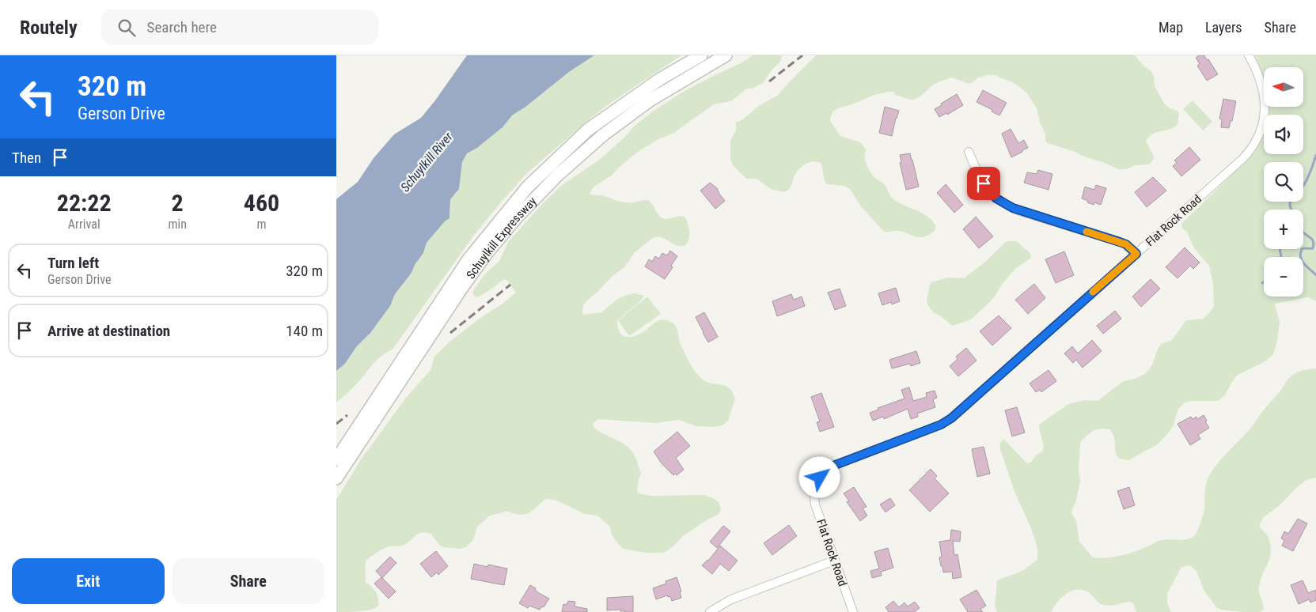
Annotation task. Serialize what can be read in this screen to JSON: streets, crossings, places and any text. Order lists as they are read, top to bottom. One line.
{"streets":{"highway":["Schuylkill Expressway"],"street":["Flat Rock Road"]},"water":["Schuylkill River"],"north":"left","page":{"header":"Routely","search":"Search here","nav":["Map","Layers","Share"],"turn":["320 m","Gerson Drive"],"map_buttons":["+","−"],"then":"Then","eta":["22:22","Arrival","2","min","460","m"],"list":[{"name":"Turn left","note":"Gerson Drive","value":"320 m"},{"name":"Arrive at destination","value":"140 m"}],"buttons":["Exit","Share"]}}
